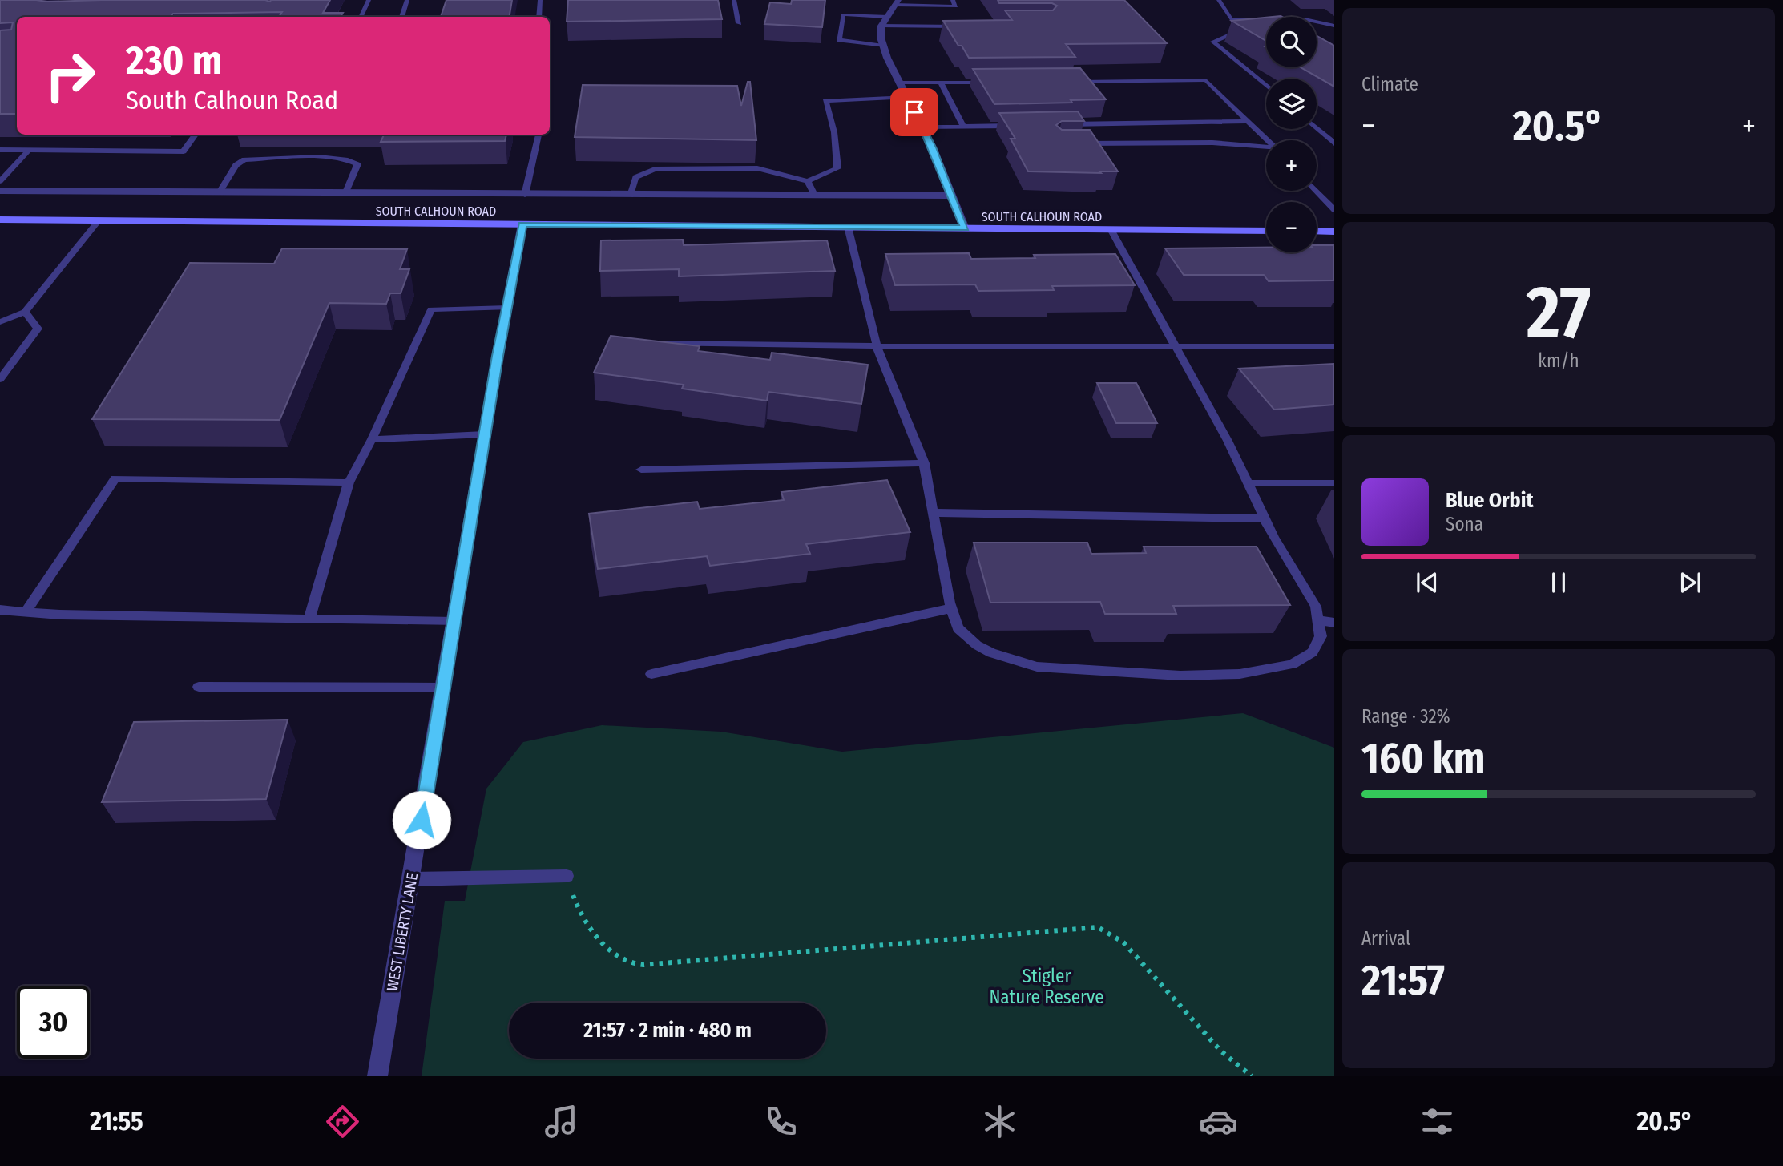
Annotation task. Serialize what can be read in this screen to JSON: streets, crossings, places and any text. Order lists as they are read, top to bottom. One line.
{"streets":{"street":["SOUTH CALHOUN ROAD","WEST LIBERTY LANE"]},"crossings":[["SOUTH CALHOUN ROAD","WEST LIBERTY LANE"]],"parks":["Stigler Nature Reserve"],"page":{"tile":["Climate",["27","km/h"],["Range · 32%","160 km"],["Arrival","21:57"]],"map_buttons":["+","−"],"turn":["230 m","South Calhoun Road"],"heat":["−","20.5°","+"],"song":["Blue Orbit","Sona"],"limit":"30","trip":"21:57 · 2 min · 480 m","tabs":["21:55","20.5°"]}}
